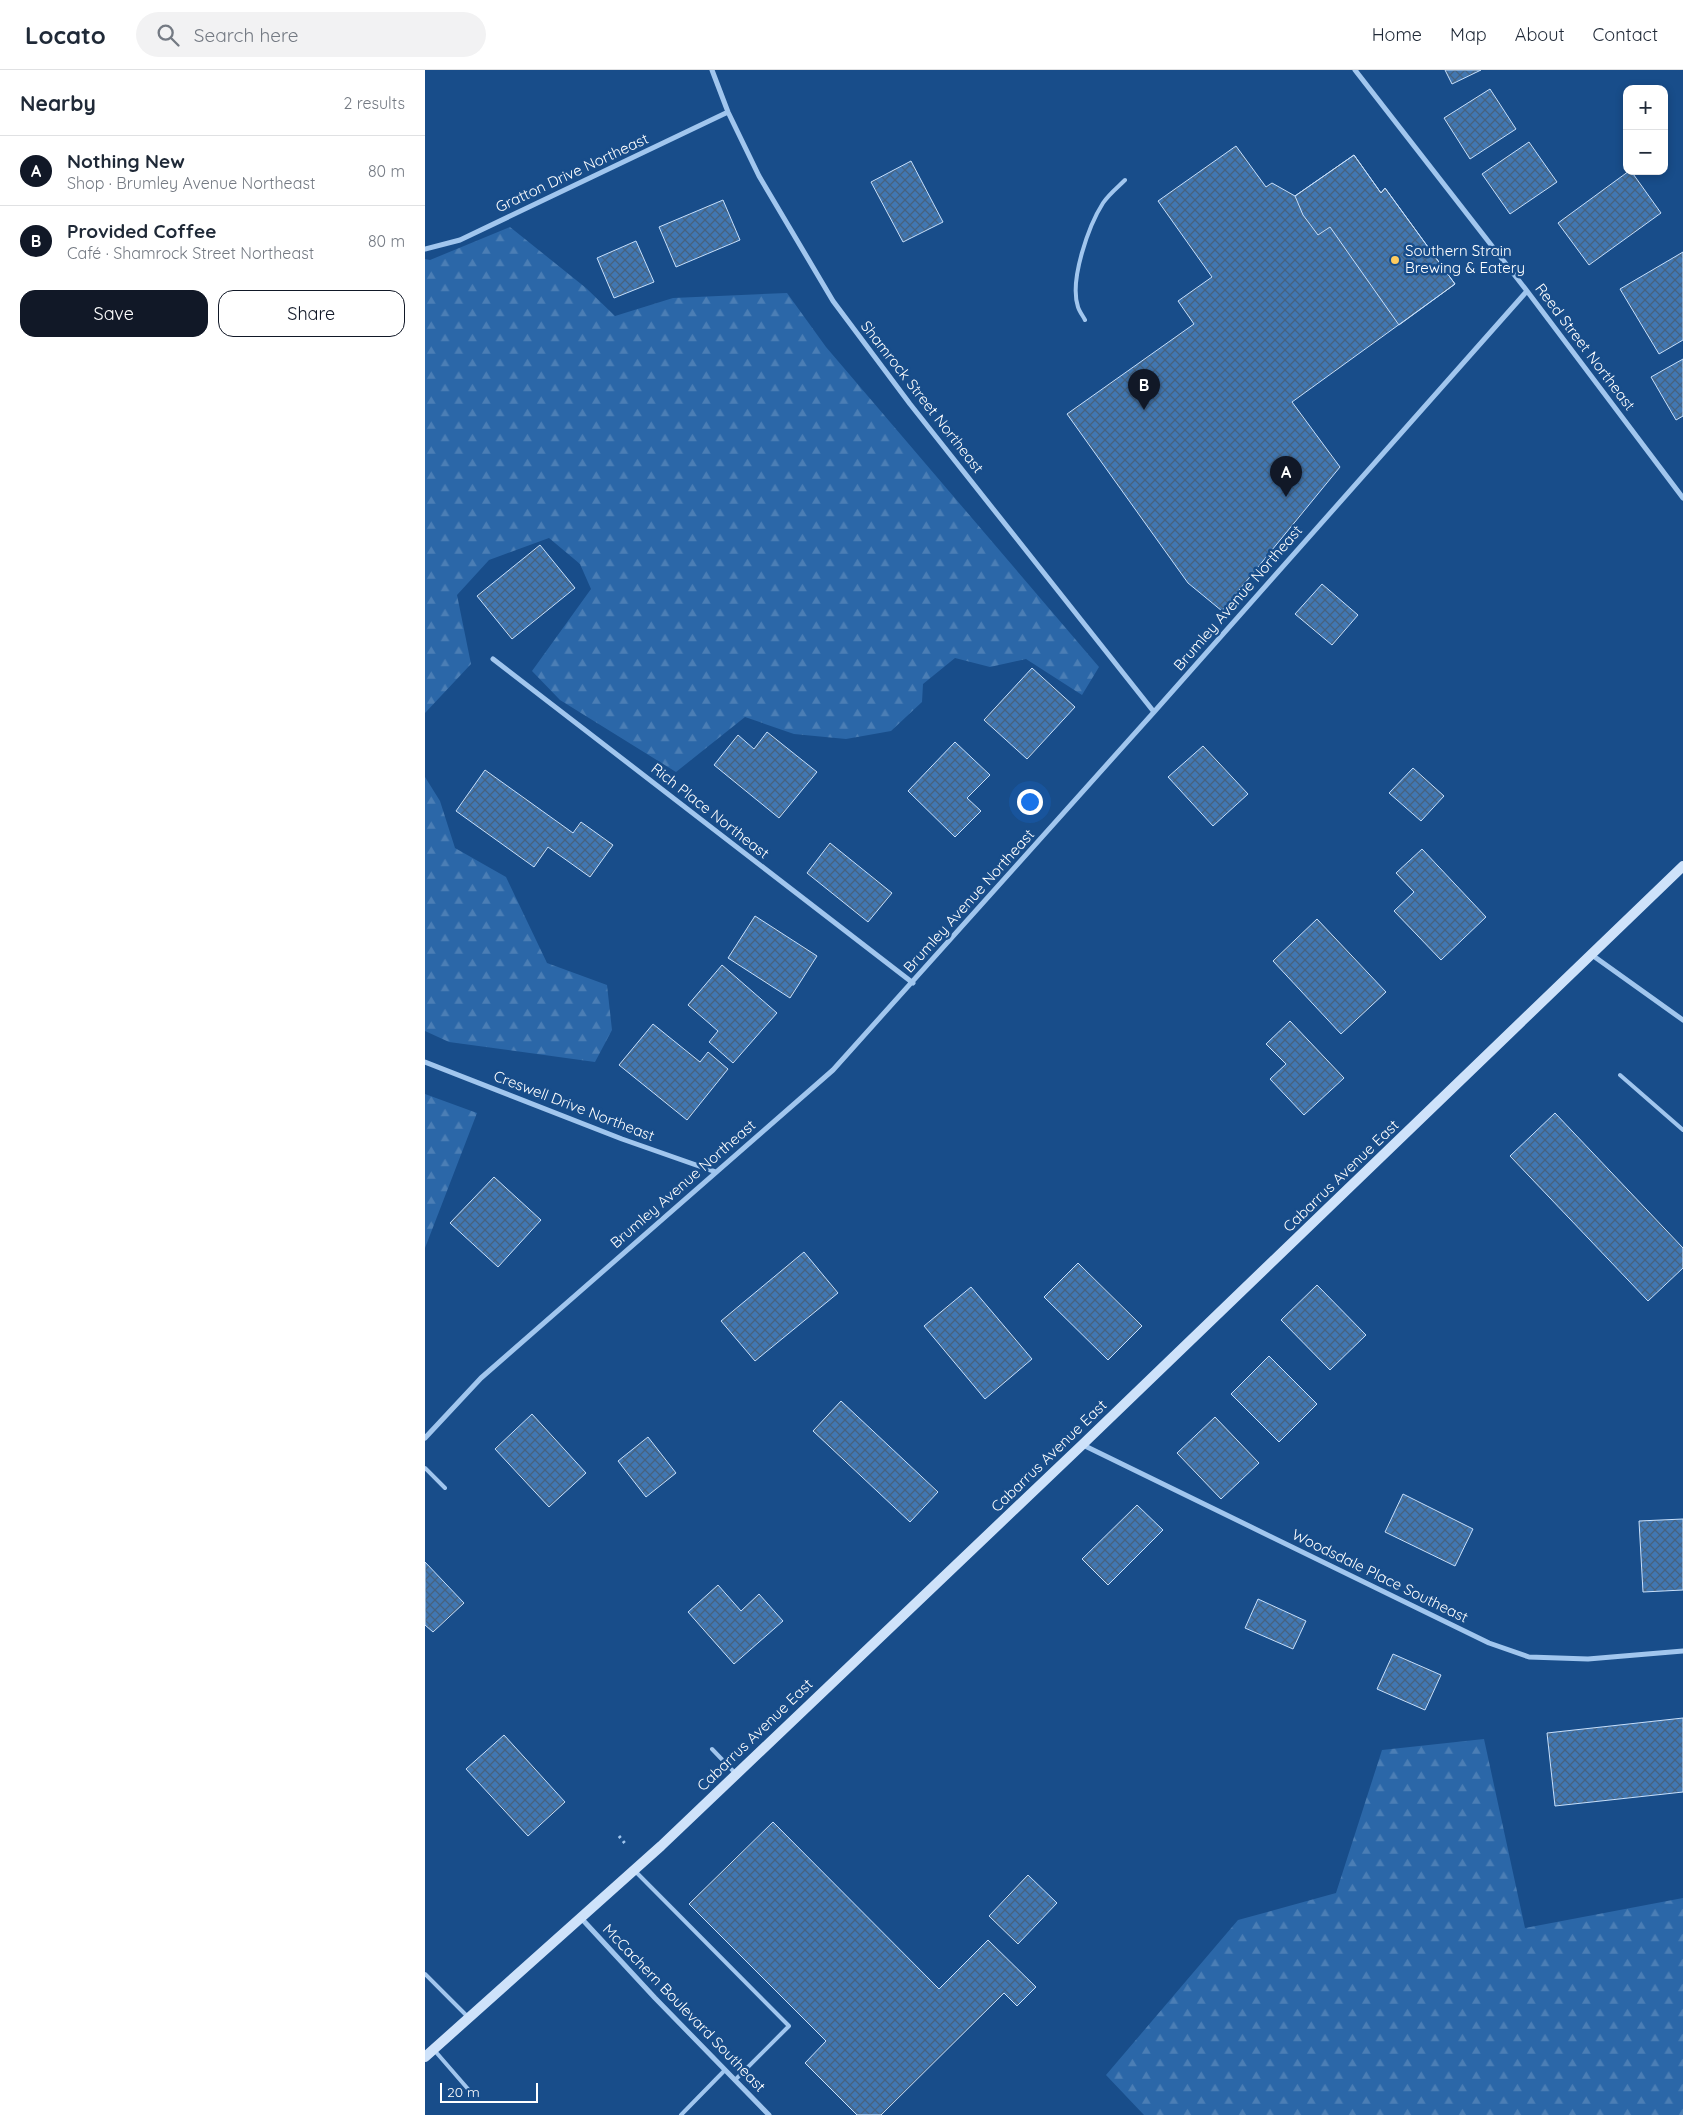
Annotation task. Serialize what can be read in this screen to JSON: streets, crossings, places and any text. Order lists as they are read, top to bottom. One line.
{"streets":{"main road":["Cabarrus Avenue East"],"street":["Gratton Drive Northeast","Reed Street Northeast","Shamrock Street Northeast","Brumley Avenue Northeast","Rich Place Northeast","Creswell Drive Northeast","Woodsdale Place Southeast","McCachern Boulevard Southeast"]},"crossings":[["Gratton Drive Northeast","Shamrock Street Northeast"],["Reed Street Northeast","Brumley Avenue Northeast"],["Shamrock Street Northeast","Brumley Avenue Northeast"],["Brumley Avenue Northeast","Rich Place Northeast"],["Brumley Avenue Northeast","Creswell Drive Northeast"],["Cabarrus Avenue East","Woodsdale Place Southeast"],["Cabarrus Avenue East","McCachern Boulevard Southeast"]],"places":["Southern Strain Brewing & Eatery"],"scale_bar":"20 m","page":{"header":"Locato","search":"Search here","nav":["Home","Map","About","Contact"],"heading":["Nearby","2 results"],"map_buttons":["+","−"],"list":[{"mark":"A","name":"Nothing New","note":"Shop · Brumley Avenue Northeast","value":"80 m"},{"mark":"B","name":"Provided Coffee","note":"Café · Shamrock Street Northeast","value":"80 m"}],"buttons":["Save","Share"],"pins":["B","A"],"scale":"20 m"}}
